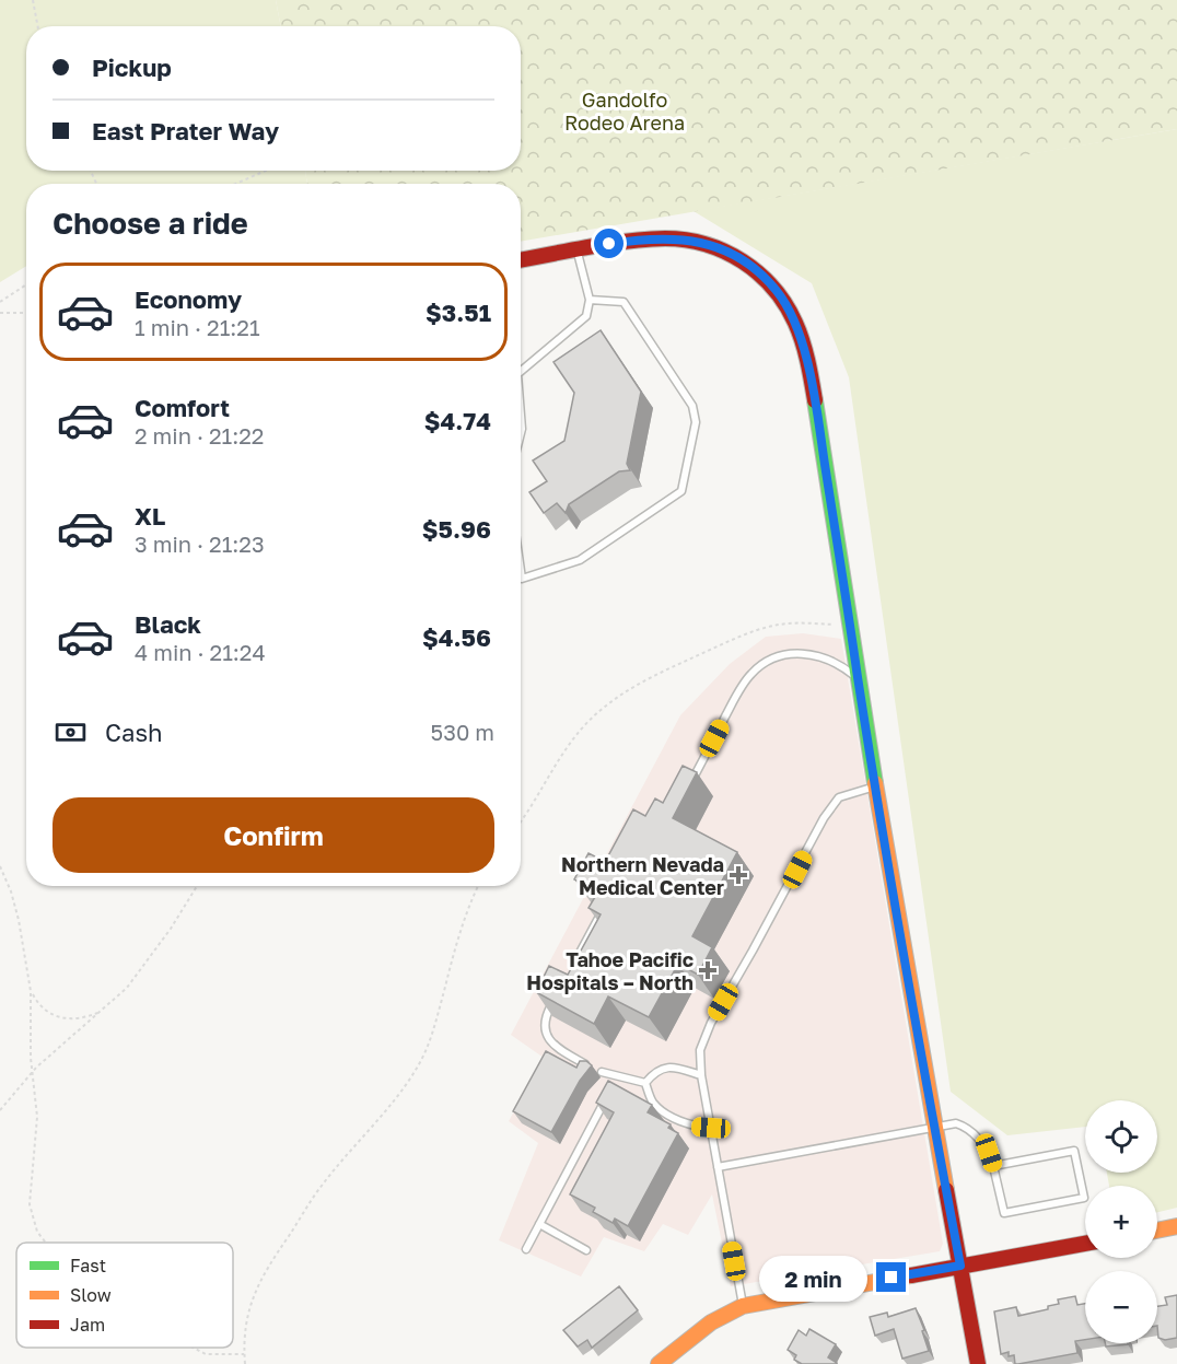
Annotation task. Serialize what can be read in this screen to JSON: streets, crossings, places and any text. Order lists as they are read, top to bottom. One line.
{"parks":["Gandolfo Rodeo Arena"],"places":{"health":["Northern Nevada Medical Center","Tahoe Pacific Hospitals – North"]},"legend":["Fast","Slow","Jam"],"page":{"banner":["Pickup","East Prater Way"],"heading":"Choose a ride","list":[{"name":"Economy","note":"1 min · 21:21","value":"$3.51"},{"name":"Comfort","note":"2 min · 21:22","value":"$4.74"},{"name":"XL","note":"3 min · 21:23","value":"$5.96"},{"name":"Black","note":"4 min · 21:24","value":"$4.56"}],"pay":["Cash","530 m"],"buttons":"Confirm","map_buttons":["+","−"],"bubble":"2 min"}}
